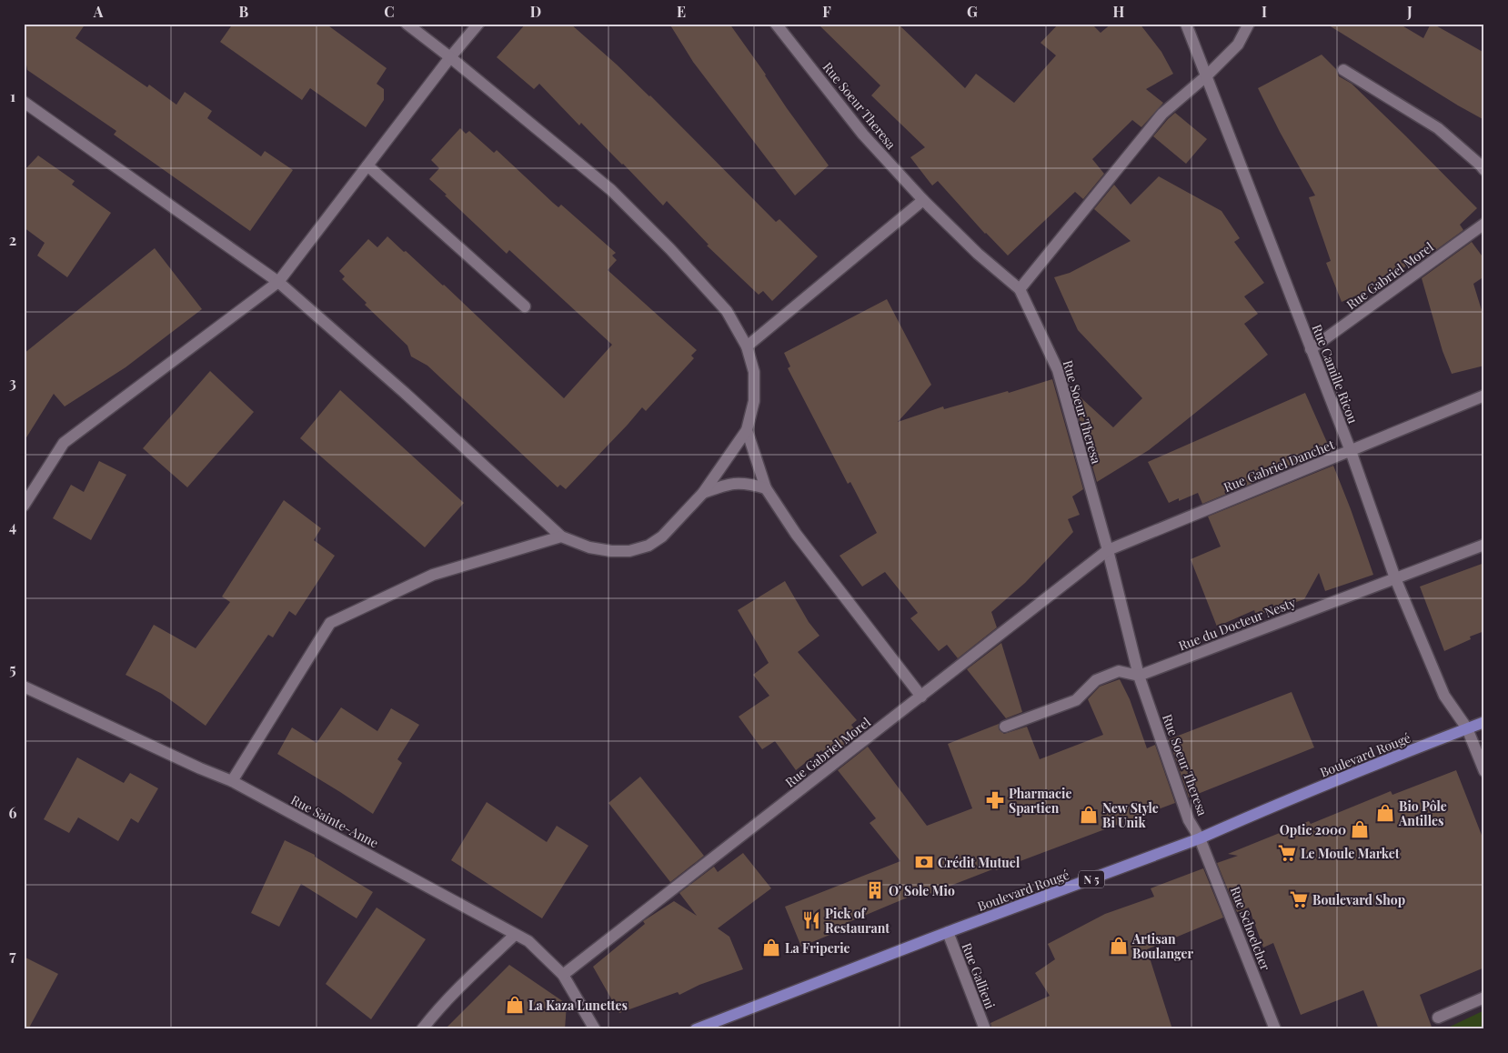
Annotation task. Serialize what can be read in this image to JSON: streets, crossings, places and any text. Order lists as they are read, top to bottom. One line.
{"streets":{"main road":["Boulevard Rougé","N 5"],"street":["Rue Soeur Theresa","Rue Gabriel Morel","Rue Camille Ricou","Rue Gabriel Danchet","Rue du Docteur Nesty","Rue Sainte-Anne","Rue Schoelcher","Rue Gallieni"]},"crossings":[["Rue Soeur Theresa","Rue Gabriel Morel"],["Rue Soeur Theresa","Rue Gabriel Danchet"],["Rue Soeur Theresa","Rue du Docteur Nesty"],["Rue Soeur Theresa","Boulevard Rougé"],["Rue Soeur Theresa","Rue Schoelcher"],["Rue Gabriel Morel","Rue Camille Ricou"],["Rue Gabriel Morel","Rue Gabriel Danchet"],["Rue Gabriel Morel","Rue Sainte-Anne"],["Rue Camille Ricou","Rue Gabriel Danchet"],["Rue Camille Ricou","Rue du Docteur Nesty"],["Rue Camille Ricou","Boulevard Rougé"],["Boulevard Rougé","Rue Schoelcher"],["Boulevard Rougé","Rue Gallieni"]],"places":{"pharmacy":["Pharmacie Spartien"],"shop":["Bio Pôle Antilles","New Style Bi Unik","Optic 2000","Artisan Boulanger","La Friperie","La Kaza Lunettes"],"supermarket":["Le Moule Market","Boulevard Shop"],"bank":["Crédit Mutuel"],"building":["O' Sole Mio"],"restaurant":["Pick of Restaurant"]},"grid":{"columns":["A","B","C","D","E","F","G","H","I","J"],"rows":["1","2","3","4","5","6","7"]}}
